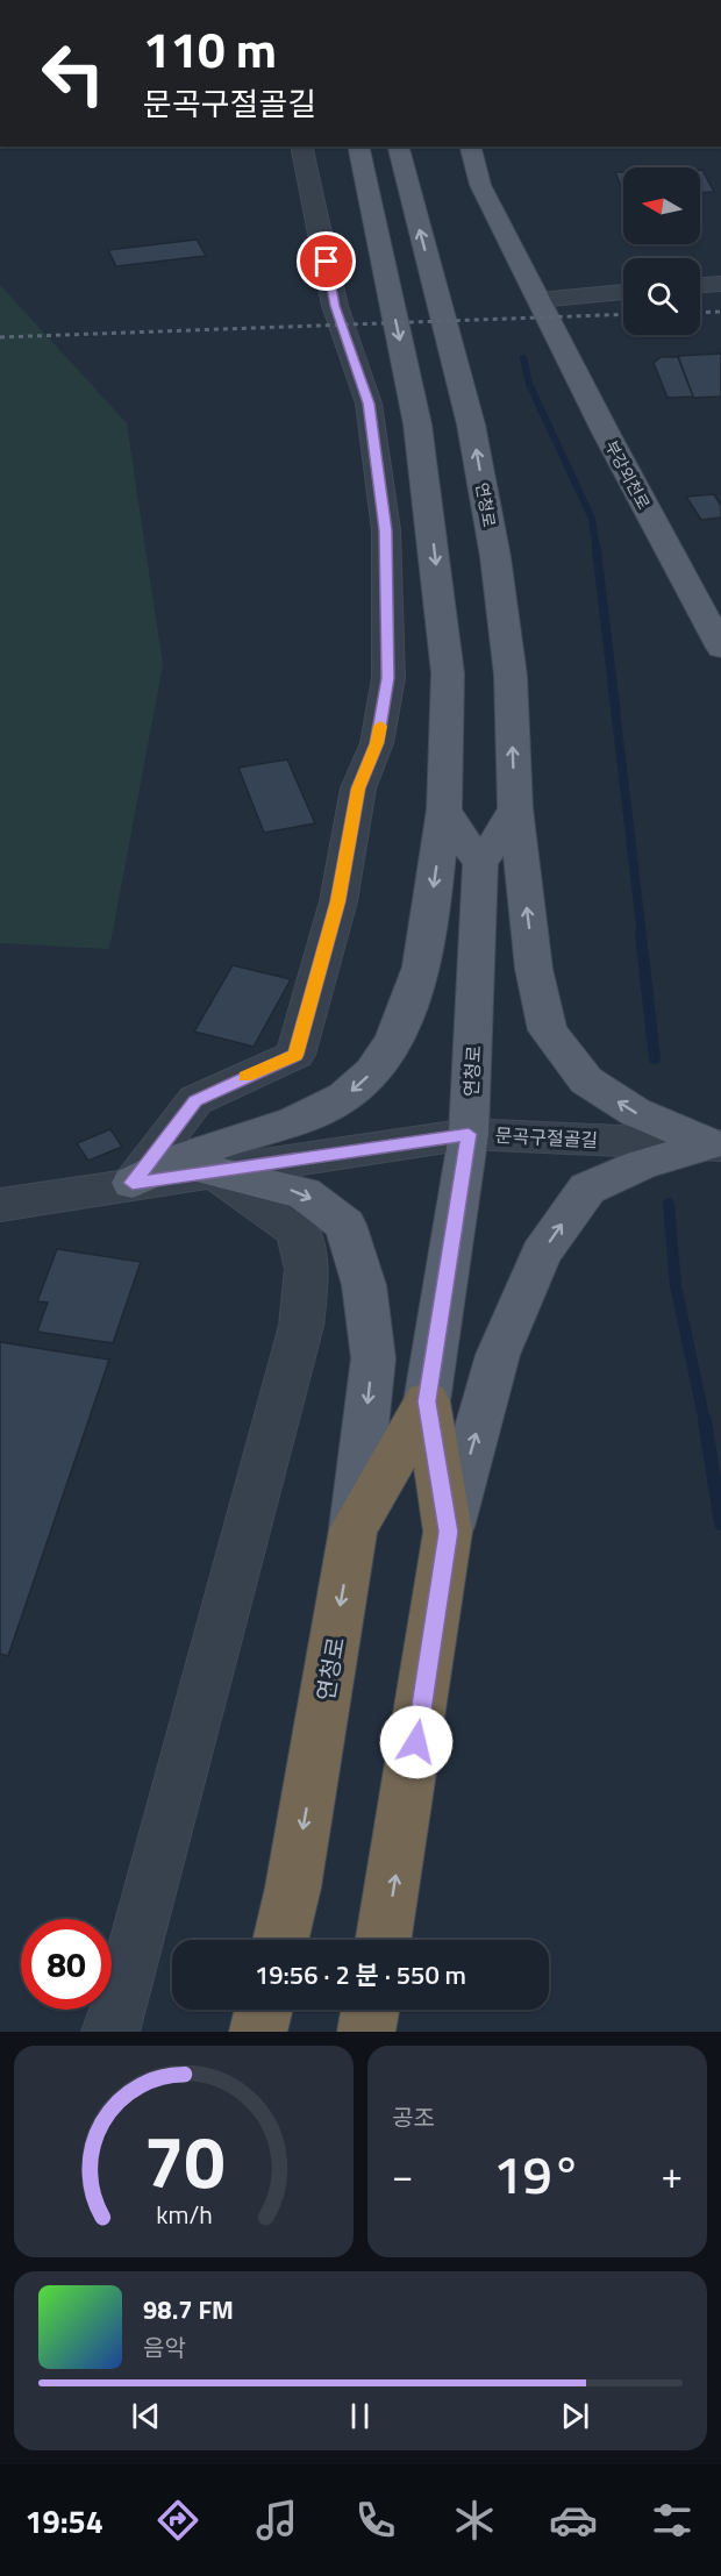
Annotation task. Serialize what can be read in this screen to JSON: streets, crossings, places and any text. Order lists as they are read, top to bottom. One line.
{"streets":{"highway":["연청로"],"main road":["부강외천로"],"street":["문곡구절골길"]},"crossings":[["연청로","문곡구절골길"]],"north":"left","page":{"turn":["110 m","문곡구절골길"],"limit":"80","trip":"19:56 · 2 분 · 550 m","tile":"공조","heat":["−","19°","+"],"song":["98.7 FM","음악"],"tabs":"19:54","gauge":["70","km/h"]}}
